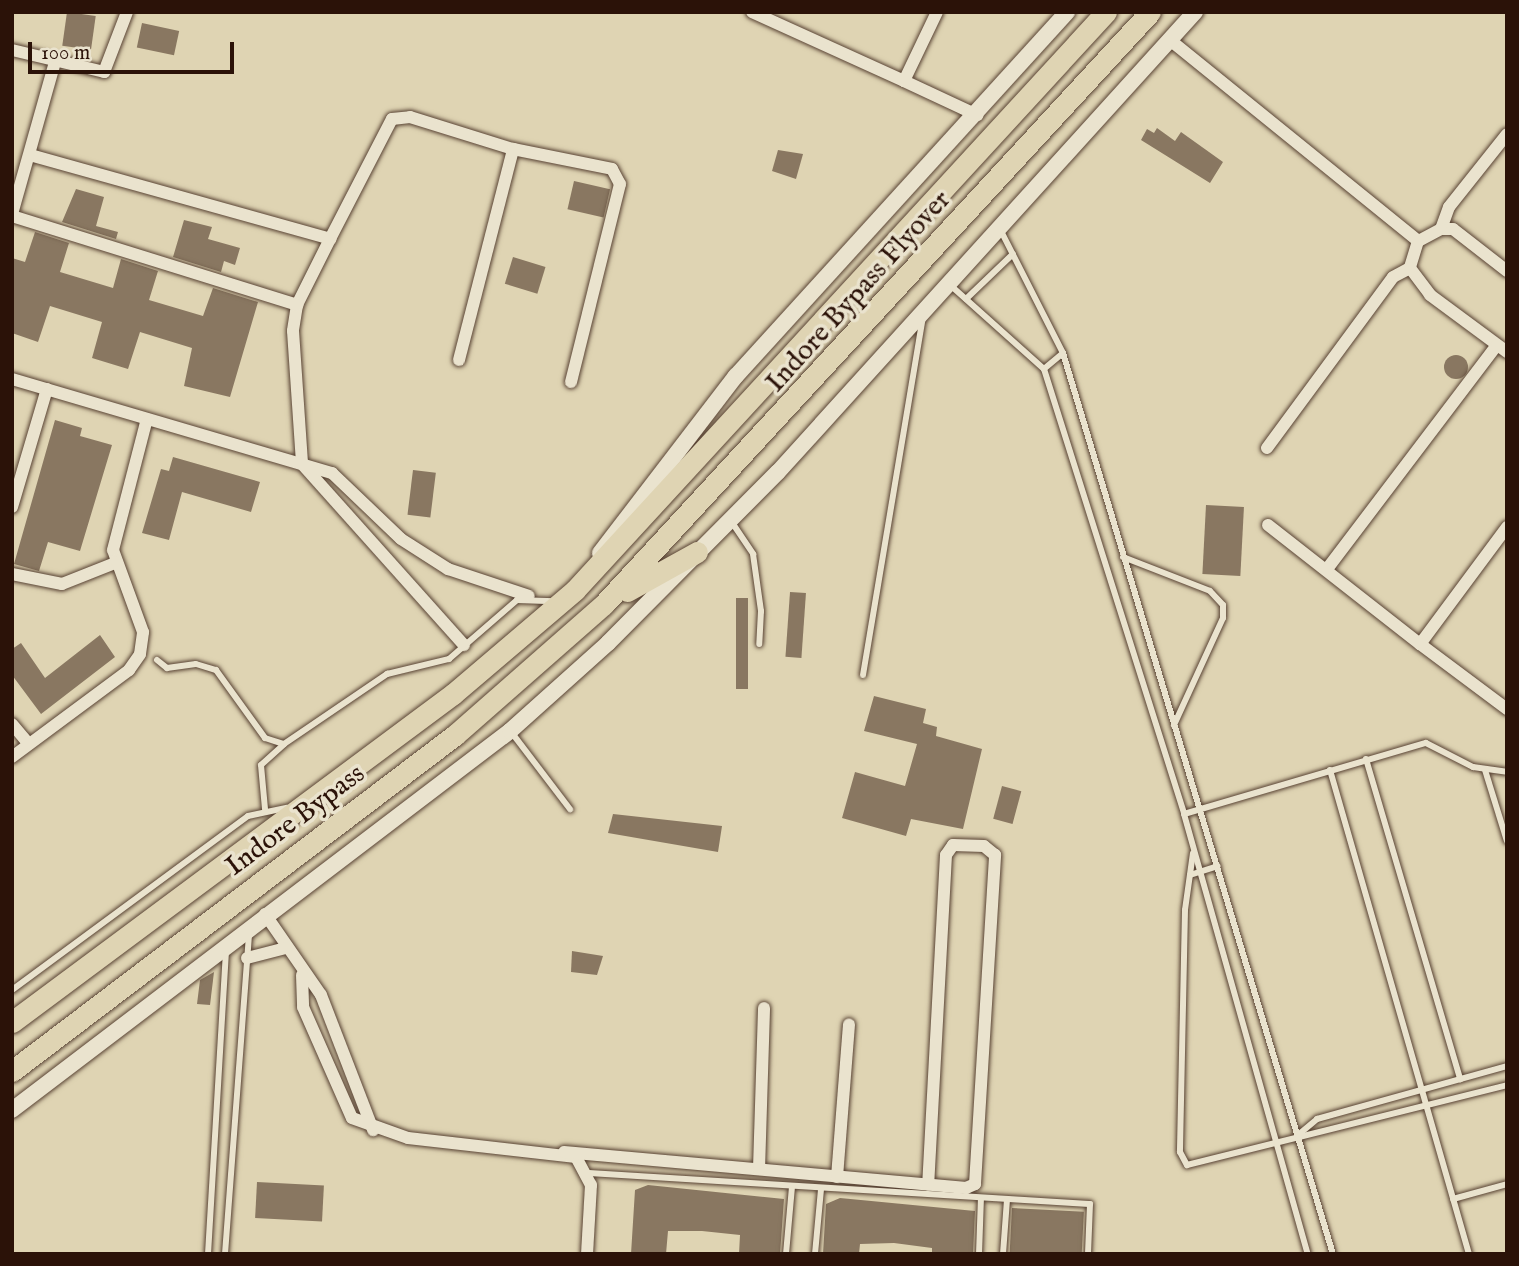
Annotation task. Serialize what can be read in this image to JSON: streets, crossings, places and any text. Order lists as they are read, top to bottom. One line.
{"streets":{"highway":["Indore Bypass Flyover","Indore Bypass"]},"crossings":[["Indore Bypass Flyover","Indore Bypass"]],"scale_bar":"100 m"}
